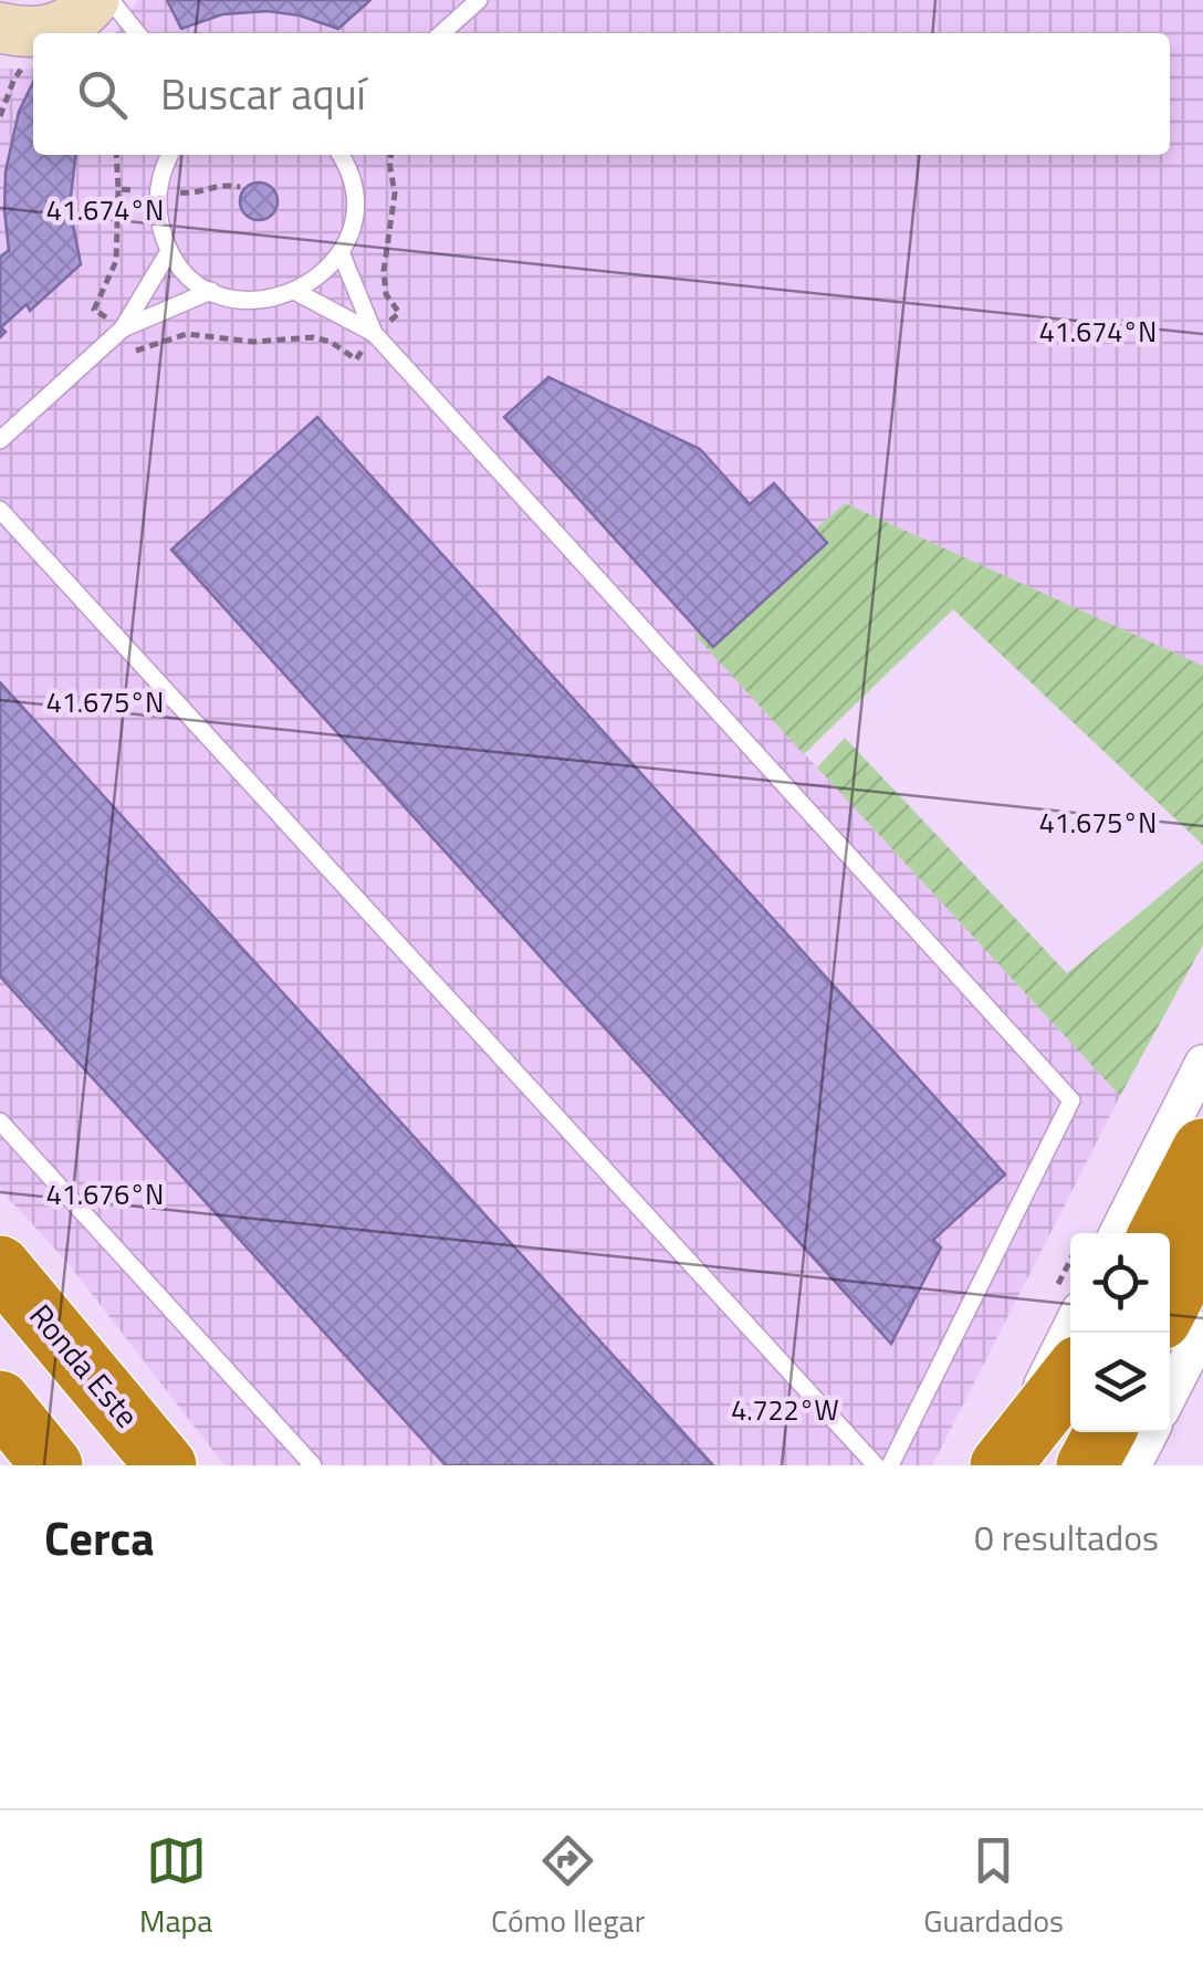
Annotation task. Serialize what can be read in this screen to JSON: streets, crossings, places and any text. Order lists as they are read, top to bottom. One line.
{"streets":{"highway":["Ronda Este"]},"page":{"search":"Buscar aquí","heading":["Cerca","0 resultados"],"nav":["Mapa","Cómo llegar","Guardados"]},"coordinates":["41.674°N","41.675°N","41.676°N","4.722°W"]}
